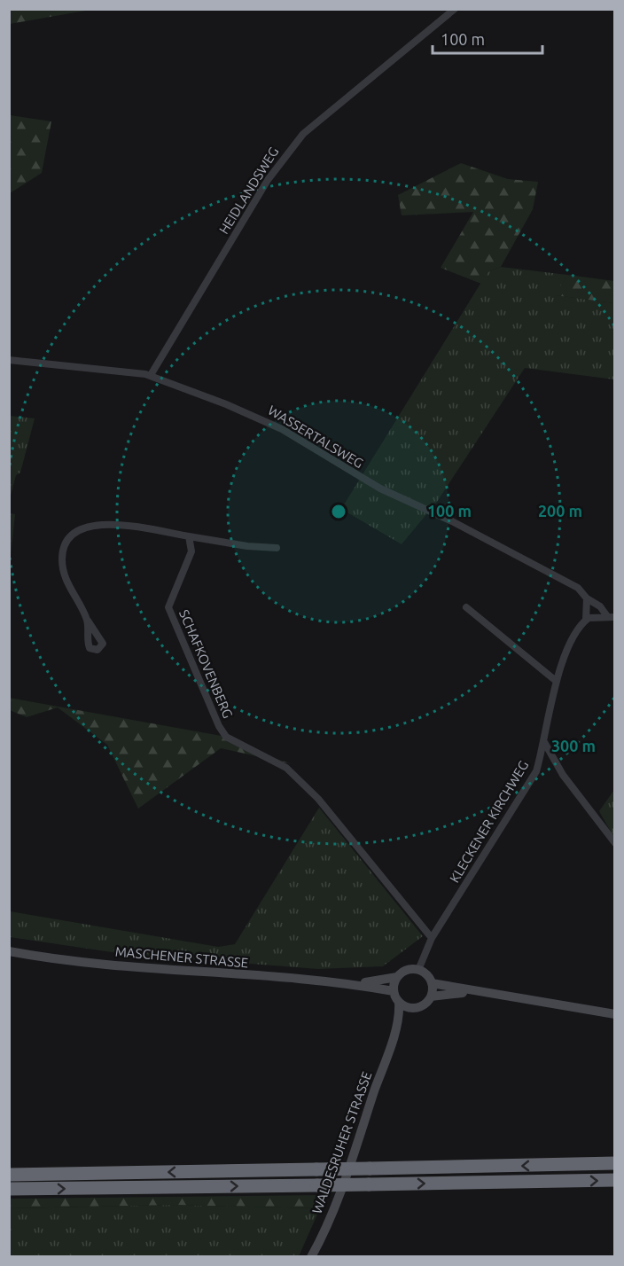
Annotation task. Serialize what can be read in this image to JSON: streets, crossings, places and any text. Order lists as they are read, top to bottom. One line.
{"streets":{"street":["HEIDLANDSWEG","WASSERTALSWEG","SCHAFKOVENBERG","KLECKENER KIRCHWEG","MASCHENER STRASSE","WALDESRUHER STRASSE"]},"crossings":[["HEIDLANDSWEG","WASSERTALSWEG"],["SCHAFKOVENBERG","KLECKENER KIRCHWEG"],["KLECKENER KIRCHWEG","MASCHENER STRASSE"],["KLECKENER KIRCHWEG","WALDESRUHER STRASSE"],["MASCHENER STRASSE","WALDESRUHER STRASSE"]],"scale_bar":"100 m","rings":["100 m","200 m","300 m"]}
